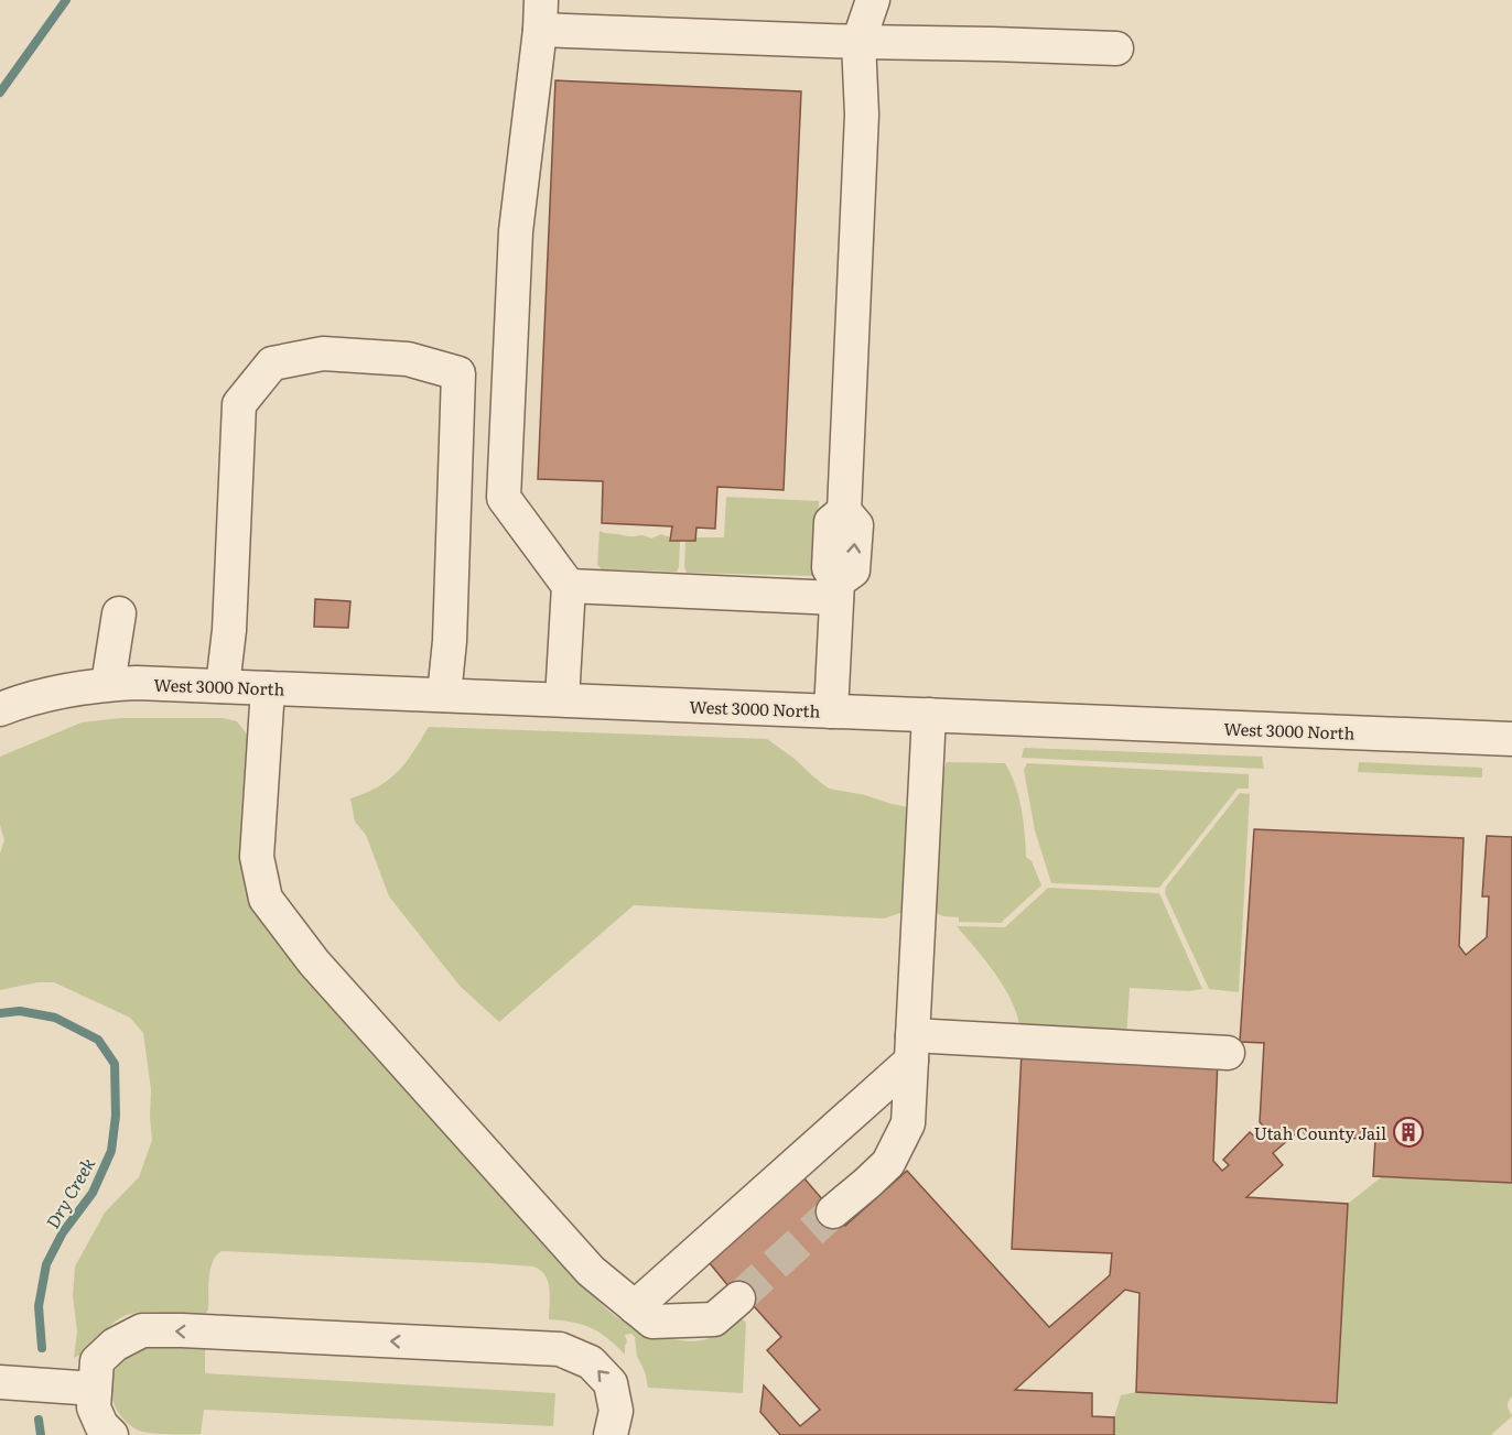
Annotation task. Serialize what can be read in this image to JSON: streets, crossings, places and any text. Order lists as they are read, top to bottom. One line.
{"streets":{"street":["West 3000 North"]},"water":["Dry Creek"],"places":{"building":["Utah County Jail"]}}
